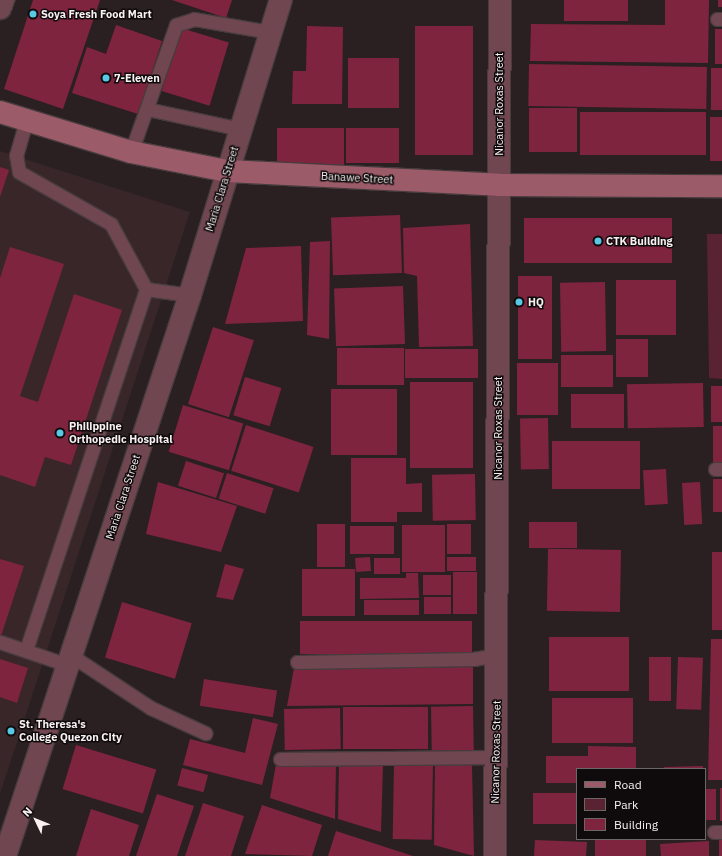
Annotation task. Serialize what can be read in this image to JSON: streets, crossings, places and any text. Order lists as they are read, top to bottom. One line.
{"streets":{"main road":["Banawe Street"],"street":["Nicanor Roxas Street","Maria Clara Street"]},"crossings":[["Nicanor Roxas Street","Banawe Street"],["Banawe Street","Maria Clara Street"]],"places":["Soya Fresh Food Mart","7-Eleven","CTK Building","HQ","Philippine Orthopedic Hospital","St. Theresa's College Quezon City"],"legend":["Road","Park","Building"],"north":"top left"}
